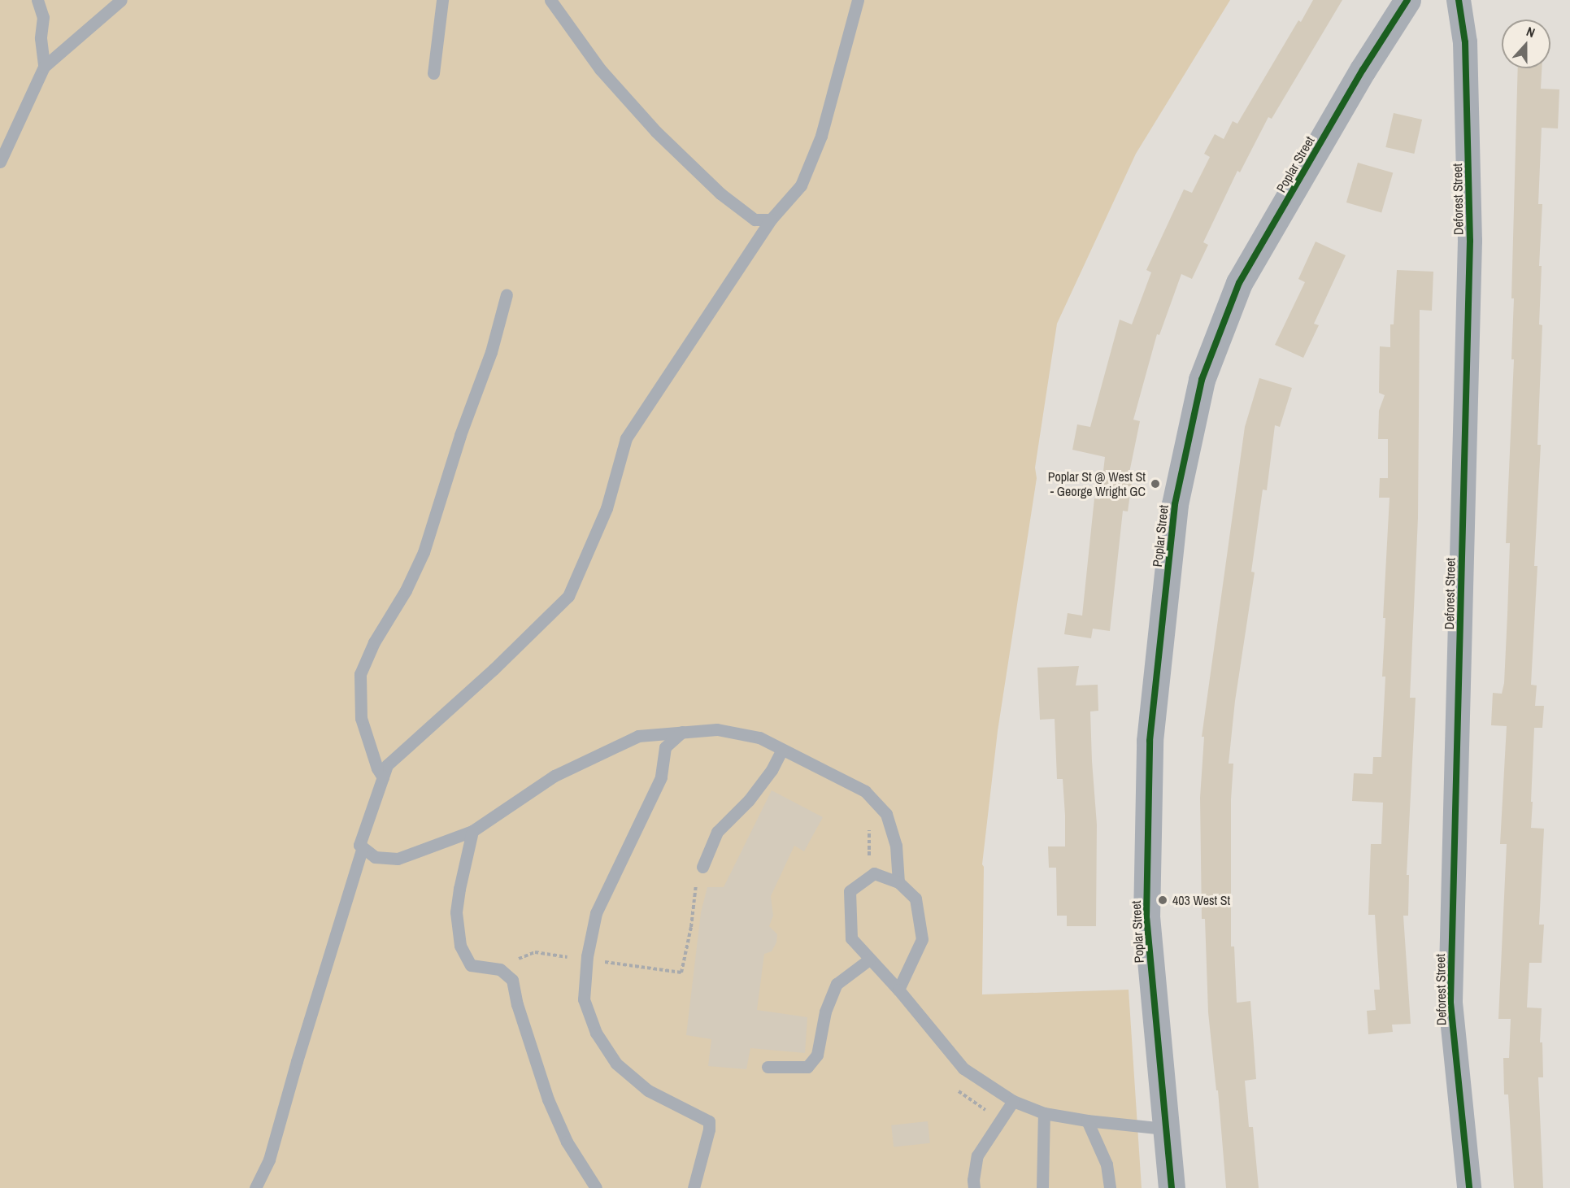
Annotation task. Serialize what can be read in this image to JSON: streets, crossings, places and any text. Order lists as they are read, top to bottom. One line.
{"streets":{"street":["Poplar Street","Deforest Street"]},"places":["Poplar St @ West St - George Wright GC","403 West St"],"north":"top"}
